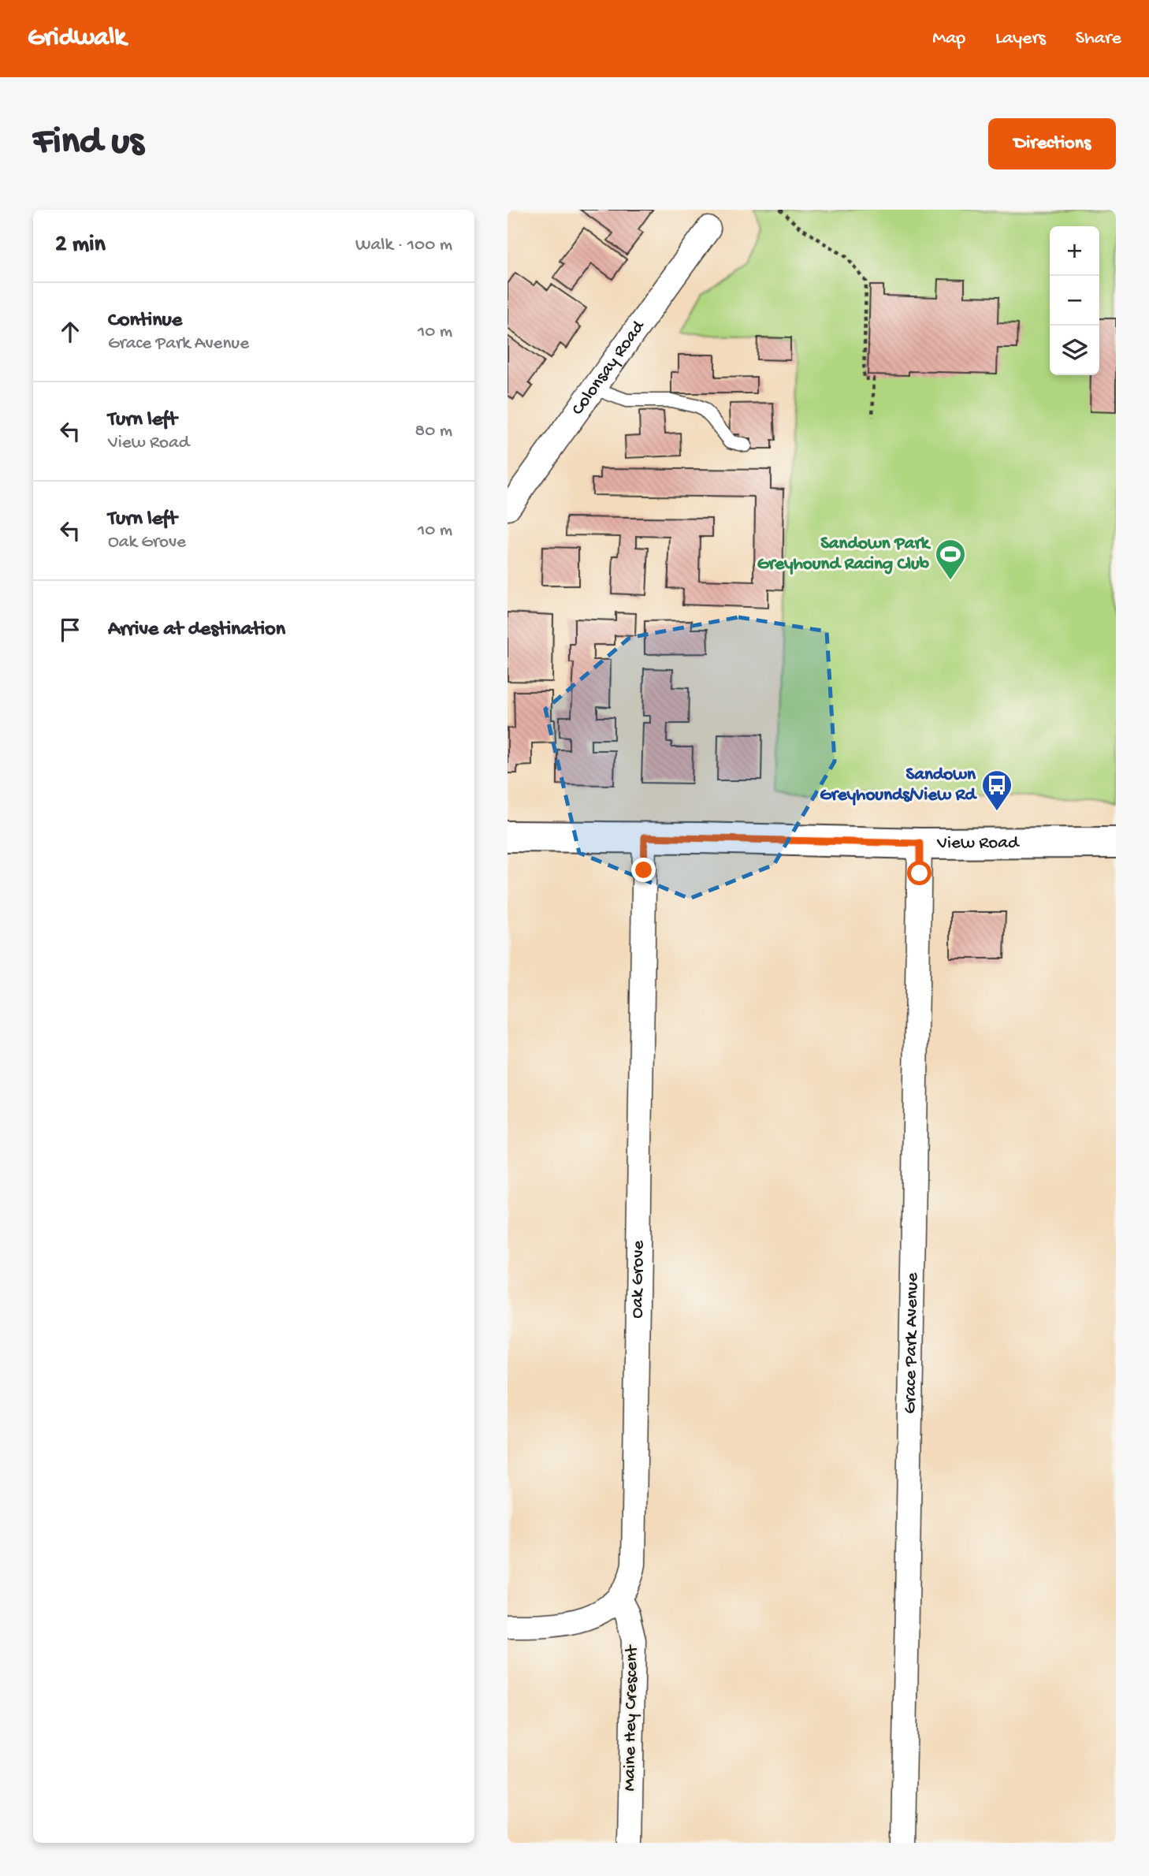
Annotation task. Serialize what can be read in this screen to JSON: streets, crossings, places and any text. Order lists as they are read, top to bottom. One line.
{"streets":{"street":["Colonsay Road","View Road","Oak Grove","Grace Park Avenue","Maine Hey Crescent"]},"crossings":[["View Road","Oak Grove"],["View Road","Grace Park Avenue"],["Oak Grove","Maine Hey Crescent"]],"places":{"sports":["Sandown Park Greyhound Racing Club"],"bus stop":["Sandown Greyhounds/View Rd"]},"page":{"header":"Gridwalk","nav":["Map","Layers","Share"],"buttons":"Directions","title":"Find us","heading":["2 min","Walk · 100 m"],"map_buttons":["+","−"],"list":[["Continue","Grace Park Avenue","10 m"],["Turn left","View Road","80 m"],["Turn left","Oak Grove","10 m"],"Arrive at destination"]}}
